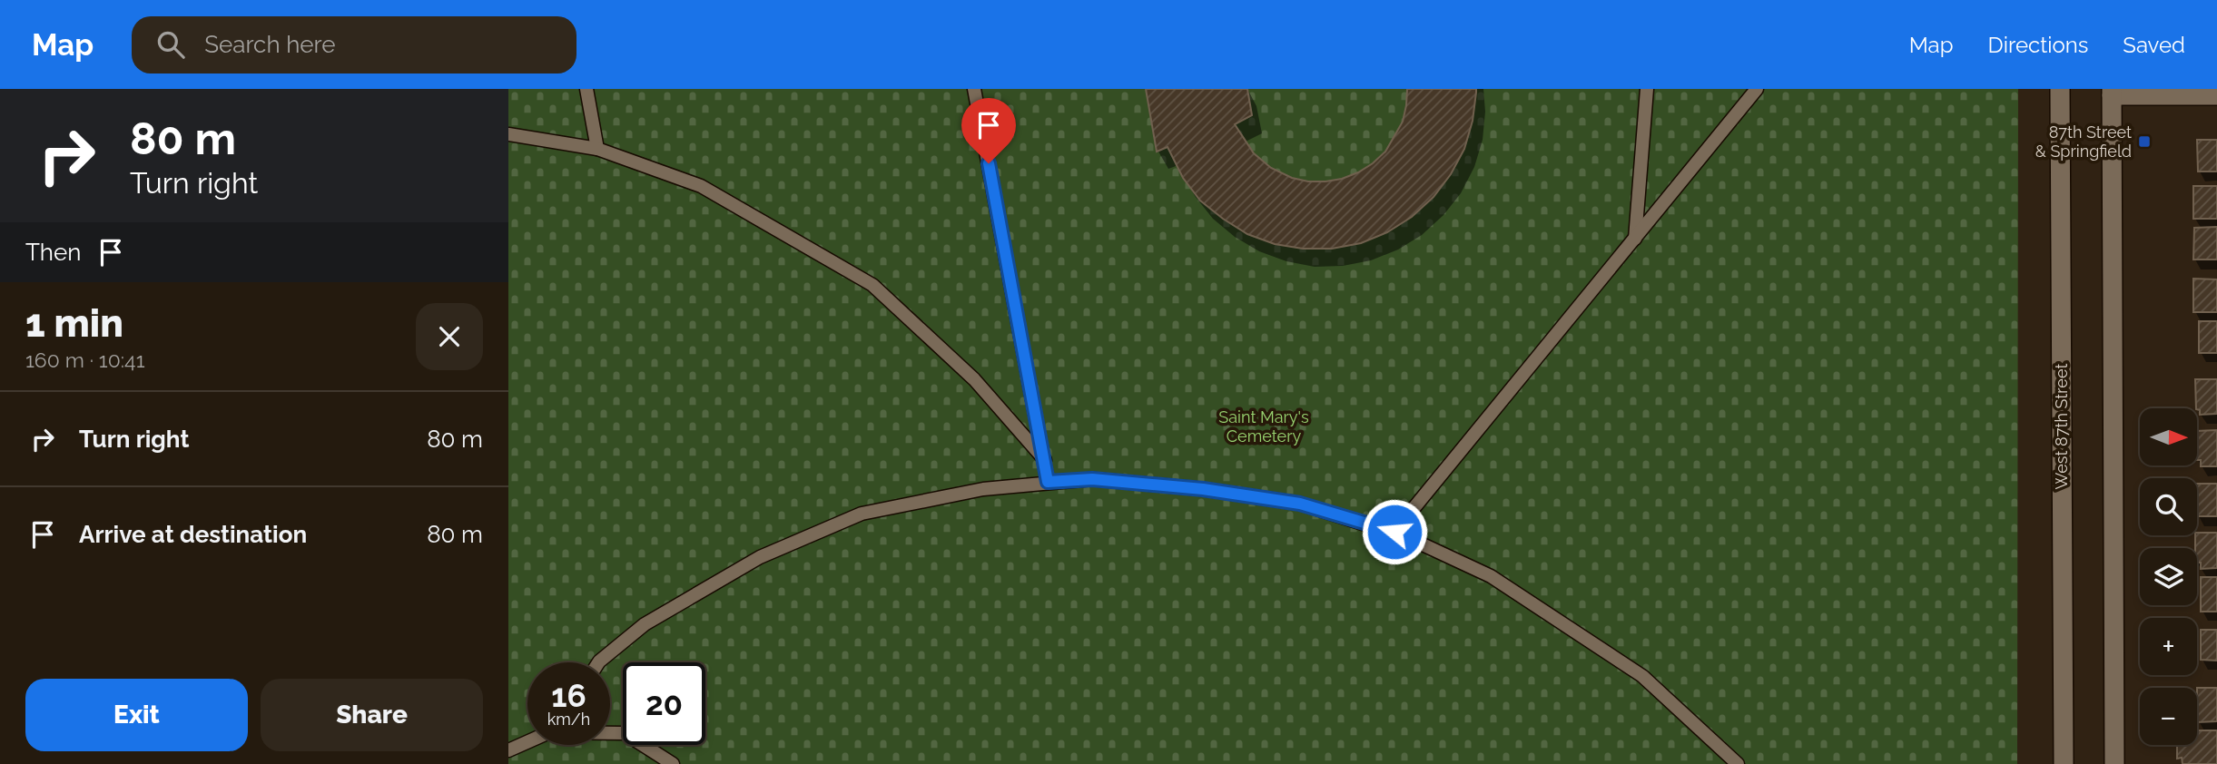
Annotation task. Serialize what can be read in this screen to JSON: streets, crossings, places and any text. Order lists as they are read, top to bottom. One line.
{"streets":{"main road":["West 87th Street"]},"parks":["Saint Mary's Cemetery"],"places":{"transit":["87th Street & Springfield"]},"north":"right","page":{"header":"Map","search":"Search here","nav":["Map","Directions","Saved"],"turn":["80 m","Turn right"],"then":"Then","heading":["1 min","160 m · 10:41"],"list":[{"name":"Turn right","value":"80 m"},{"name":"Arrive at destination","value":"80 m"}],"map_buttons":["+","−"],"speed":"16 km/h","limit":"20","buttons":["Exit","Share"]}}
